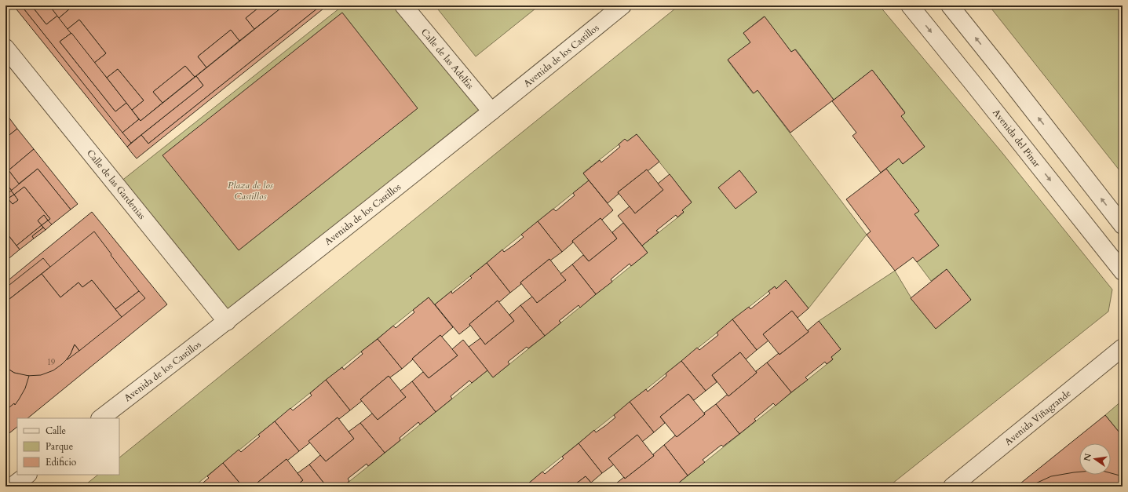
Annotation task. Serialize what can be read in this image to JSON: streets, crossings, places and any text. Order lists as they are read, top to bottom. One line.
{"streets":{"street":["Avenida de los Castillos","Calle de las Adelfas","Avenida del Pinar","Calle de las Gardenias","Avenida Viñagrande"]},"crossings":[["Avenida de los Castillos","Calle de las Adelfas"],["Avenida de los Castillos","Calle de las Gardenias"]],"parks":["Plaza de los Castillos"],"house_numbers":["19"],"legend":["Calle","Parque","Edificio"],"north":"left"}
